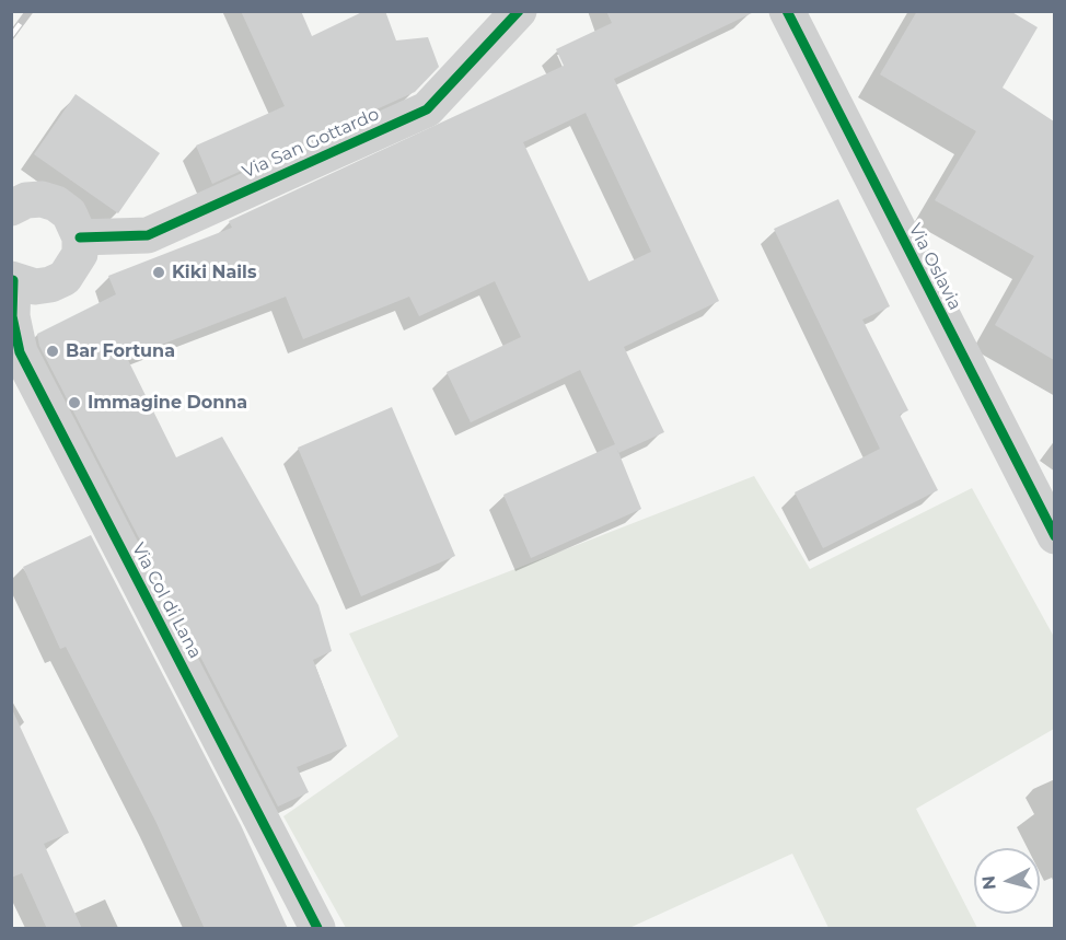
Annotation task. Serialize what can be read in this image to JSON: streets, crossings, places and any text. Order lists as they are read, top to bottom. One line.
{"streets":{"street":["Via San Gottardo","Via Oslavia","Via Col di Lana"]},"places":["Kiki Nails","Bar Fortuna","Immagine Donna"],"north":"left"}
